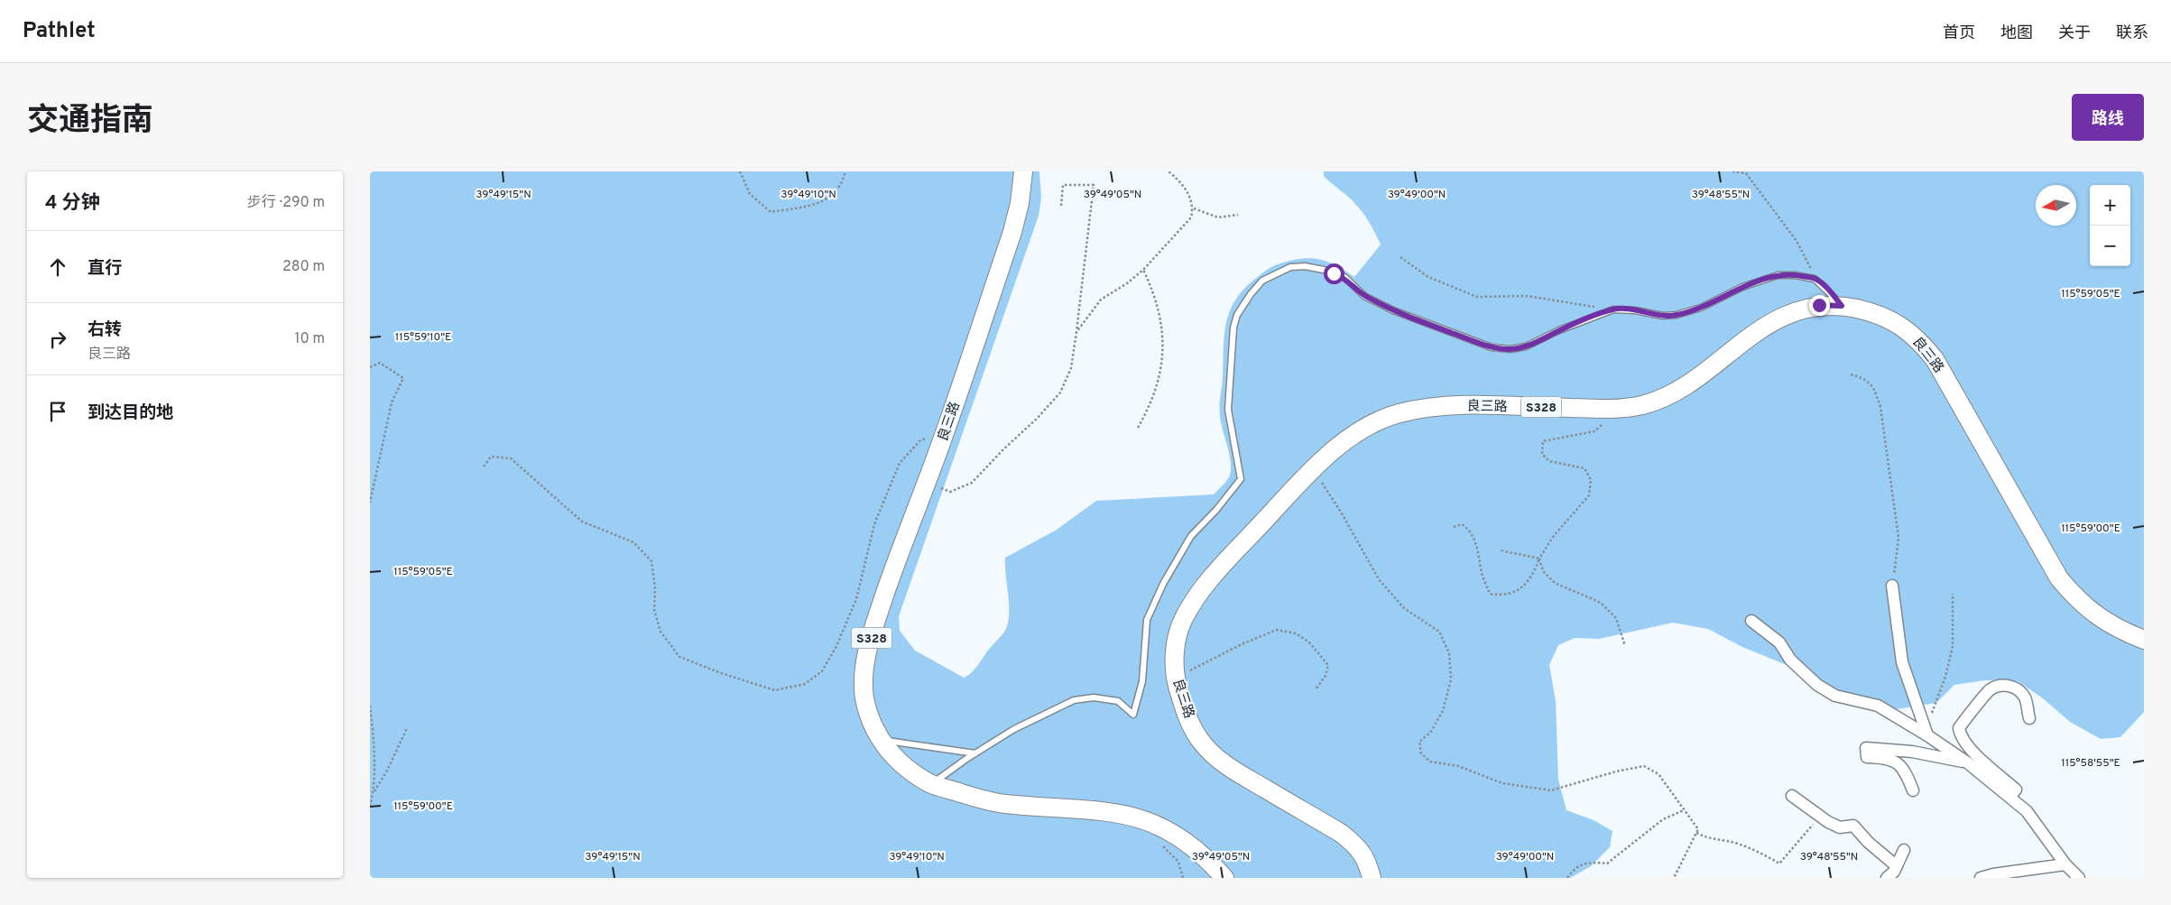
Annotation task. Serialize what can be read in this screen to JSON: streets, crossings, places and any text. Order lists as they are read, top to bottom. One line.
{"streets":{"main road":["良三路","S328"]},"north":"left","page":{"header":"Pathlet","nav":["首页","地图","关于","联系"],"title":"交通指南","buttons":"路线","heading":["4 分钟","步行 · 290 m"],"map_buttons":["+","−"],"list":[["直行","280 m"],["右转","良三路","10 m"],"到达目的地"]},"coordinates":["39°49'15\"N","39°49'10\"N","39°49'05\"N","39°49'00\"N","39°48'55\"N","115°59'05\"E","115°59'10\"E","115°59'00\"E","115°58'55\"E"]}
